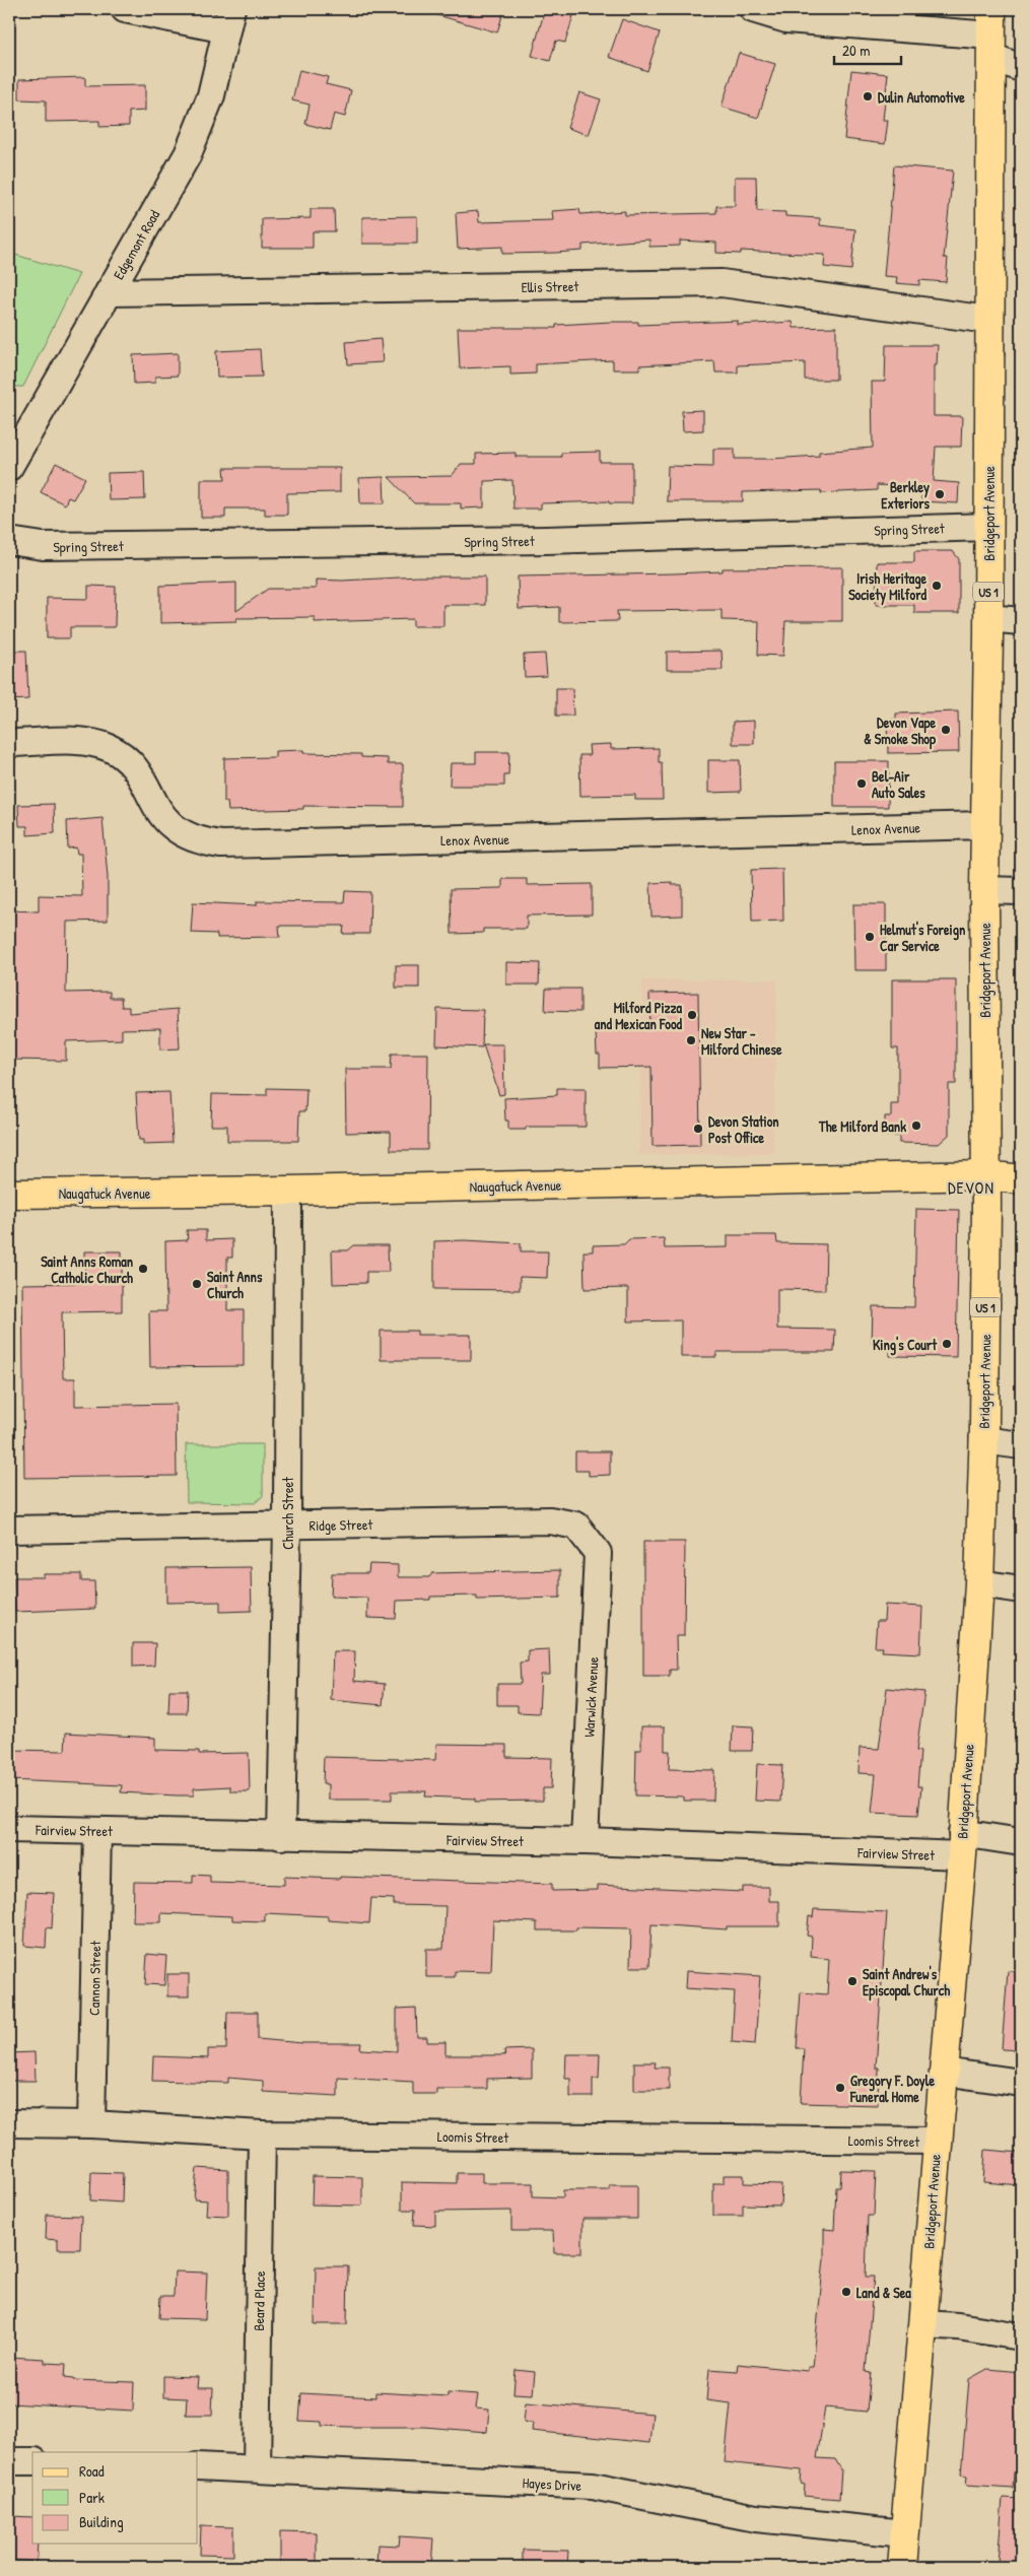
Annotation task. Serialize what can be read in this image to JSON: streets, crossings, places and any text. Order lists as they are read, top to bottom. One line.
{"streets":{"main road":["Bridgeport Avenue","US 1","Naugatuck Avenue"],"street":["Edgemont Road","Ellis Street","Spring Street","Lenox Avenue","Church Street","Ridge Street","Warwick Avenue","Fairview Street","Cannon Street","Loomis Street","Beard Place","Hayes Drive"]},"crossings":[["Edgemont Road","Ellis Street"],["Ellis Street","Bridgeport Avenue"],["Bridgeport Avenue","Spring Street"],["Bridgeport Avenue","Lenox Avenue"],["Bridgeport Avenue","Naugatuck Avenue"],["Bridgeport Avenue","Fairview Street"],["Bridgeport Avenue","Loomis Street"],["Bridgeport Avenue","Hayes Drive"],["Naugatuck Avenue","Church Street"],["Church Street","Ridge Street"],["Church Street","Fairview Street"],["Ridge Street","Warwick Avenue"],["Warwick Avenue","Fairview Street"],["Fairview Street","Cannon Street"],["Cannon Street","Loomis Street"],["Loomis Street","Beard Place"],["Beard Place","Hayes Drive"]],"districts":["DEVON"],"places":["Dulin Automotive","Berkley Exteriors","Irish Heritage Society Milford","Devon Vape & Smoke Shop","Bel-Air Auto Sales","Helmut's Foreign Car Service","Milford Pizza and Mexican Food","New Star - Milford Chinese","The Milford Bank","Devon Station Post Office","Saint Anns Roman Catholic Church","Saint Anns Church","King's Court","Saint Andrew's Episcopal Church","Gregory F. Doyle Funeral Home","Land & Sea"],"legend":["Road","Park","Building"],"scale_bar":"20 m"}
